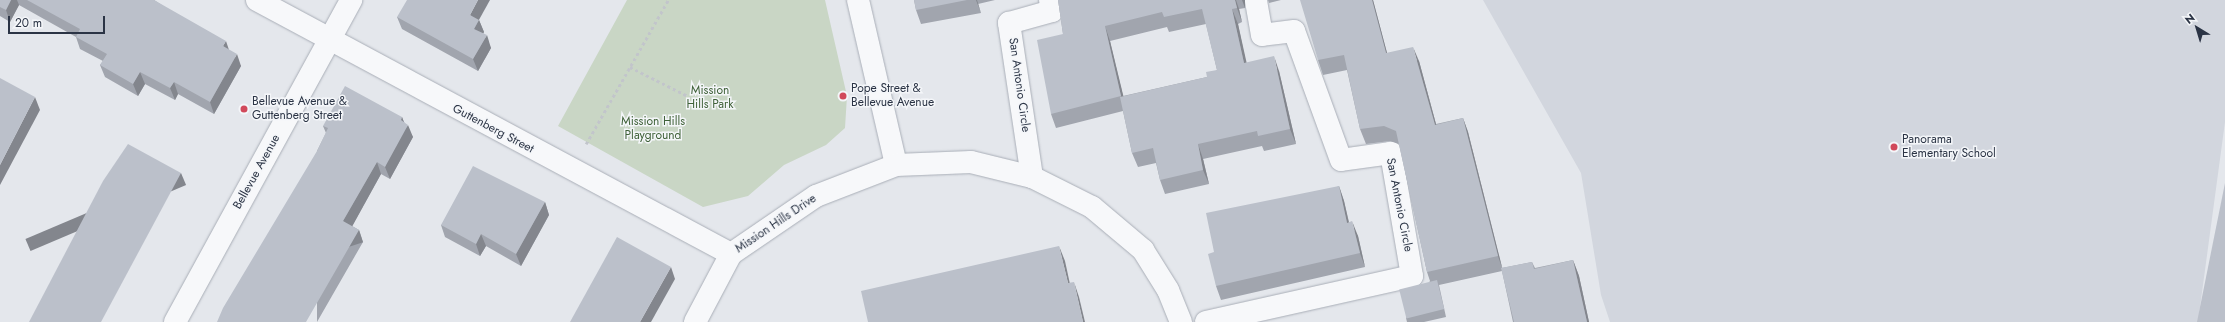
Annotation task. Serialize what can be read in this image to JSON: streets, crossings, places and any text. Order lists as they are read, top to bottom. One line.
{"streets":{"street":["San Antonio Circle","Guttenberg Street","Bellevue Avenue","Mission Hills Drive"]},"crossings":[["San Antonio Circle","Mission Hills Drive"],["Guttenberg Street","Bellevue Avenue"],["Guttenberg Street","Mission Hills Drive"]],"parks":["Mission Hills Park","Mission Hills Playground"],"places":["Pope Street & Bellevue Avenue","Bellevue Avenue & Guttenberg Street","Panorama Elementary School"],"scale_bar":"20 m","north":"top left"}
